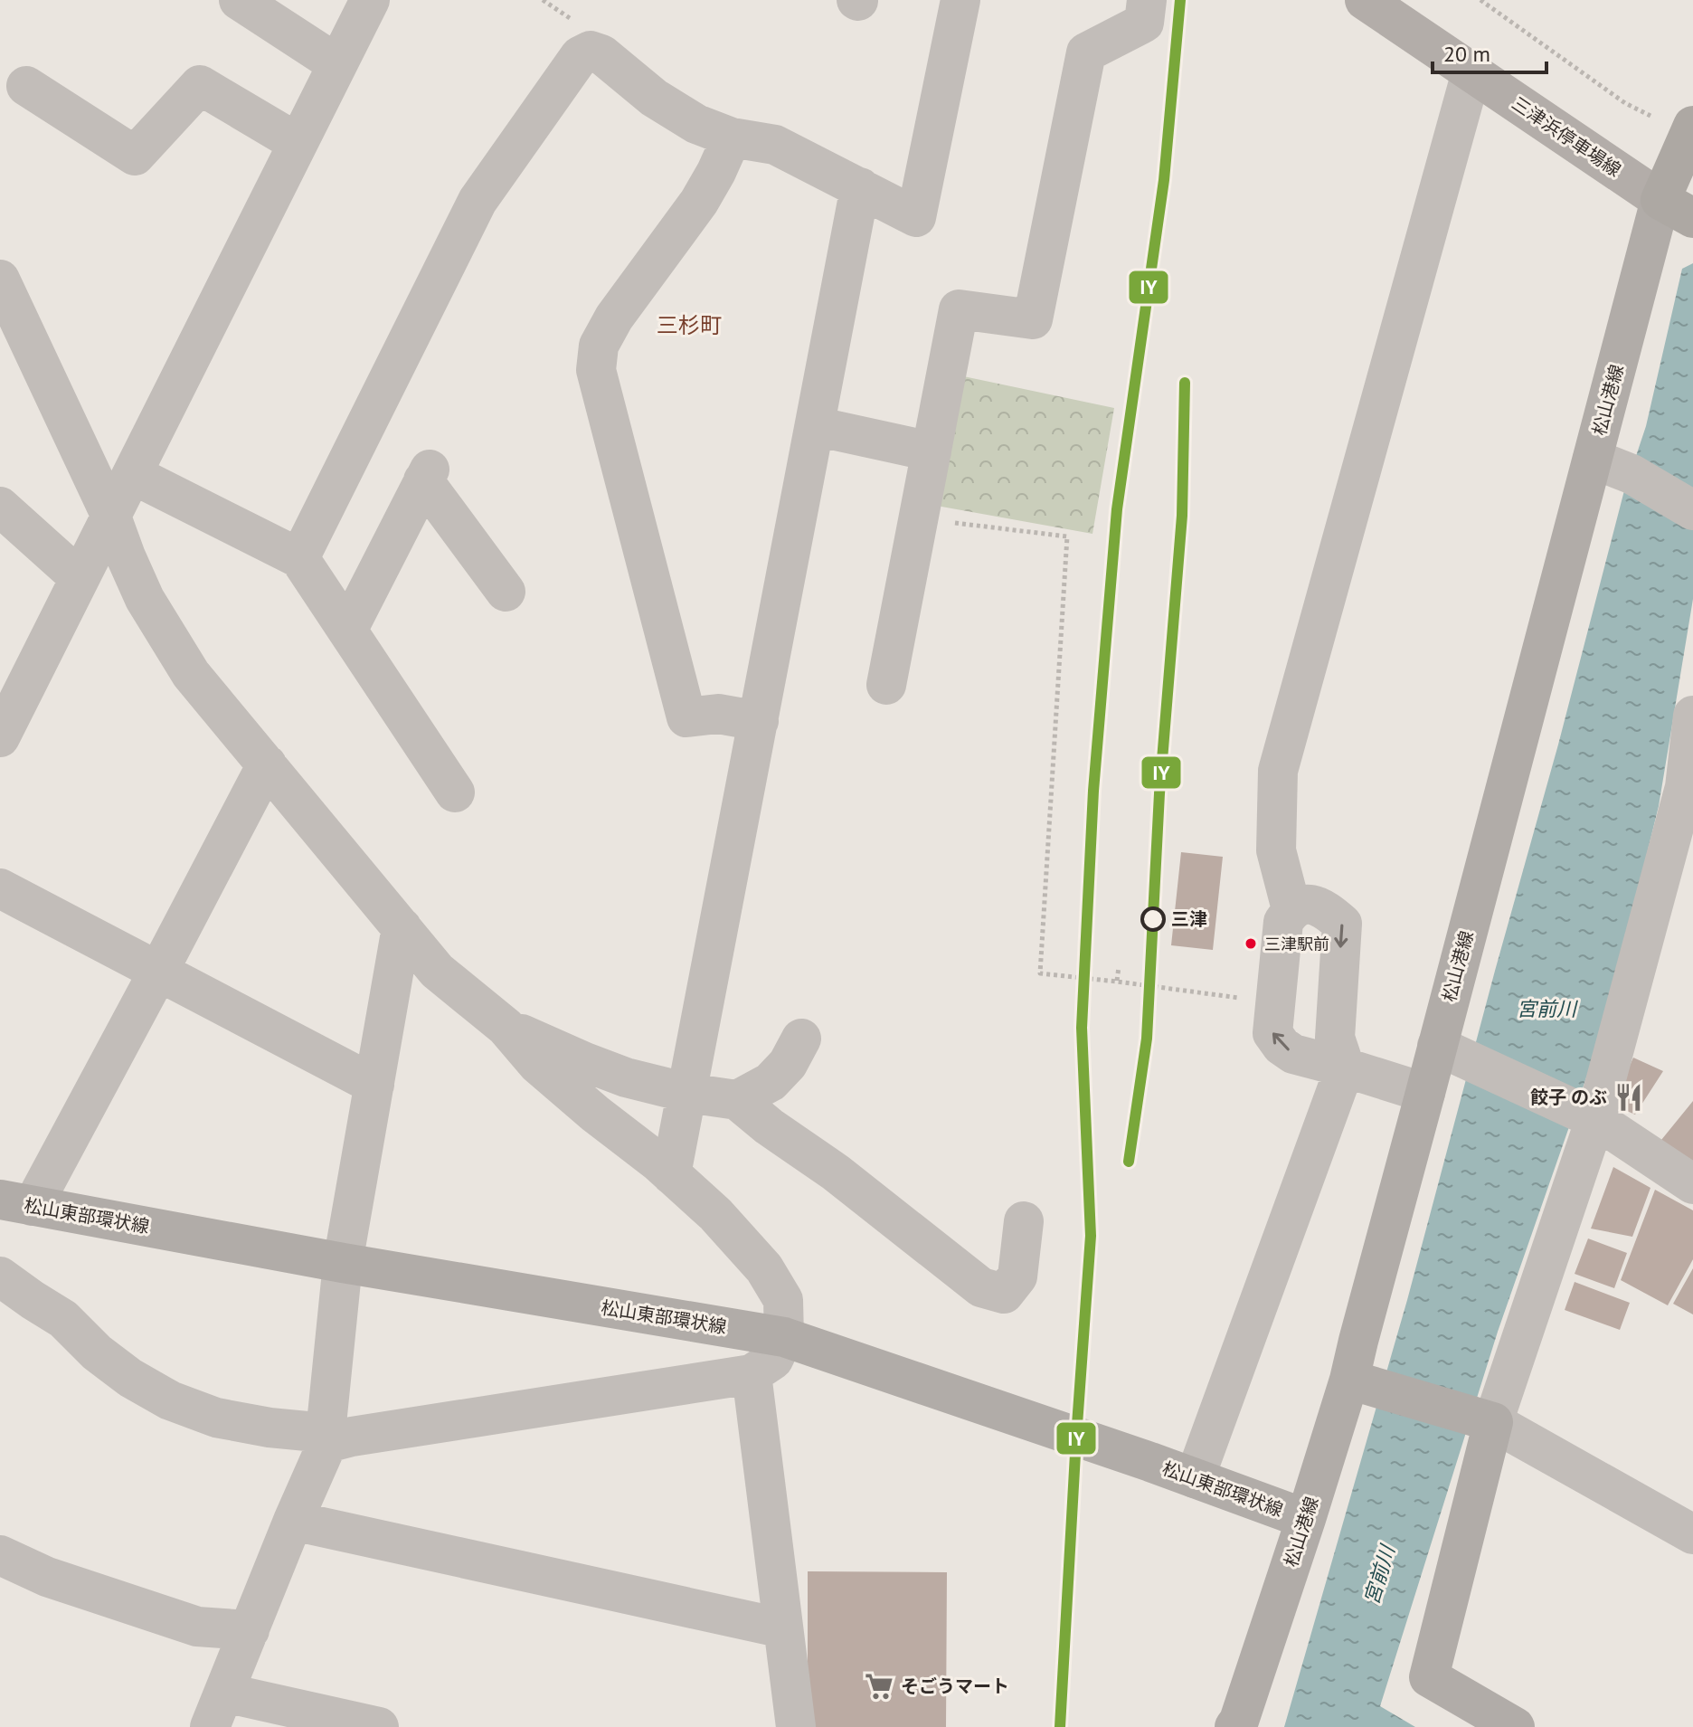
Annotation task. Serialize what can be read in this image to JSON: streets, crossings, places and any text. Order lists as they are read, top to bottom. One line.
{"streets":{"main road":["三津浜停車場線","松山港線","松山東部環状線"]},"crossings":[["三津浜停車場線","松山港線"],["松山港線","松山東部環状線"]],"districts":["三杉町"],"water":["宮前川"],"places":{"other":["三津","三津駅前"],"restaurant":["餃子 のぶ"],"supermarket":["そごうマート"]},"lines":["transit line IY"],"scale_bar":"20 m"}
